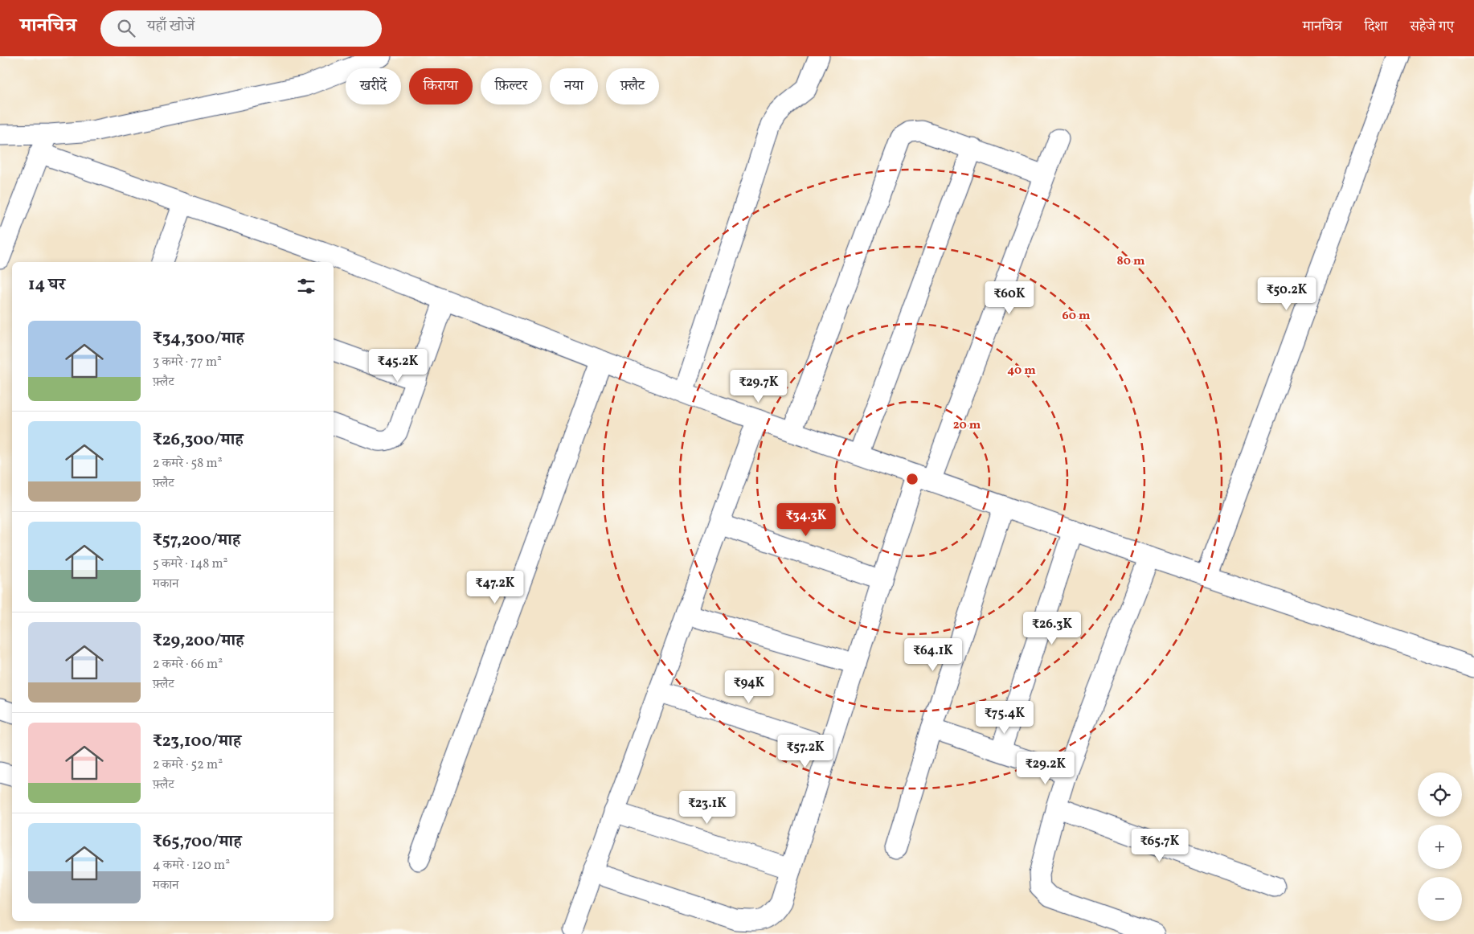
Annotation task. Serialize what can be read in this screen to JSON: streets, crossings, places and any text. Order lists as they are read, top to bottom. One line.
{"page":{"header":"मानचित्र","search":"यहाँ खोजें","nav":["मानचित्र","दिशा","सहेजे गए"],"chip":["खरीदें","किराया","फ़िल्टर","नया","फ़्लैट"],"heading":"14 घर","price":["₹50.2K","₹60K","₹45.2K","₹29.7K","₹34.3K","₹47.2K","₹26.3K","₹64.1K","₹94K","₹75.4K","₹57.2K","₹29.2K","₹23.1K","₹65.7K"],"list":[{"name":"₹34,300/माह","note":"3 कमरे · 77 m² · फ़्लैट"},{"name":"₹26,300/माह","note":"2 कमरे · 58 m² · फ़्लैट"},{"name":"₹57,200/माह","note":"5 कमरे · 148 m² · मकान"},{"name":"₹29,200/माह","note":"2 कमरे · 66 m² · फ़्लैट"},{"name":"₹23,100/माह","note":"2 कमरे · 52 m² · फ़्लैट"},{"name":"₹65,700/माह","note":"4 कमरे · 120 m² · मकान"}],"map_buttons":["+","−"]},"rings":["80 m","60 m","40 m","20 m"]}
